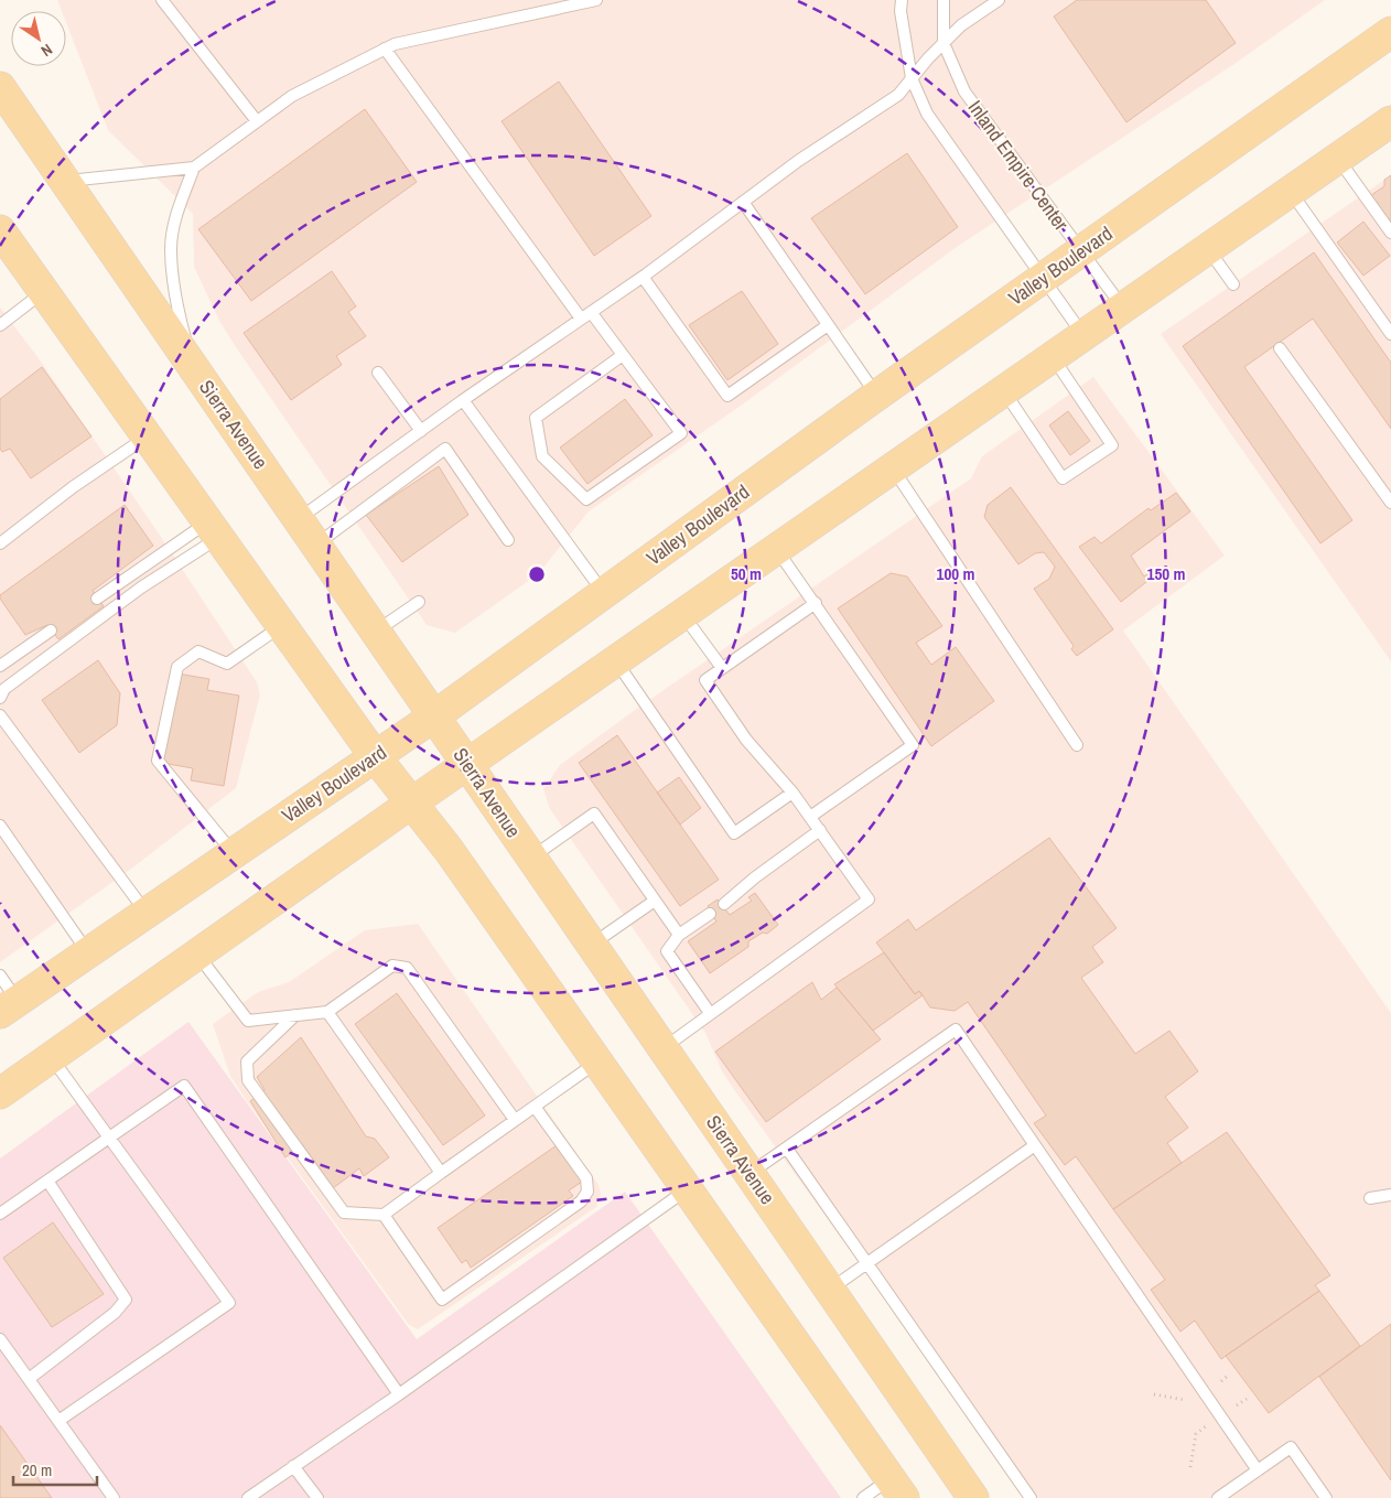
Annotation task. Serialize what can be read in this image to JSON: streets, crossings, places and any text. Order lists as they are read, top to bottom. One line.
{"streets":{"main road":["Valley Boulevard","Sierra Avenue"],"lane":["Inland Empire Center"]},"crossings":[["Inland Empire Center","Valley Boulevard"],["Valley Boulevard","Sierra Avenue"]],"scale_bar":"20 m","north":"bottom right","rings":["50 m","100 m","150 m"]}
